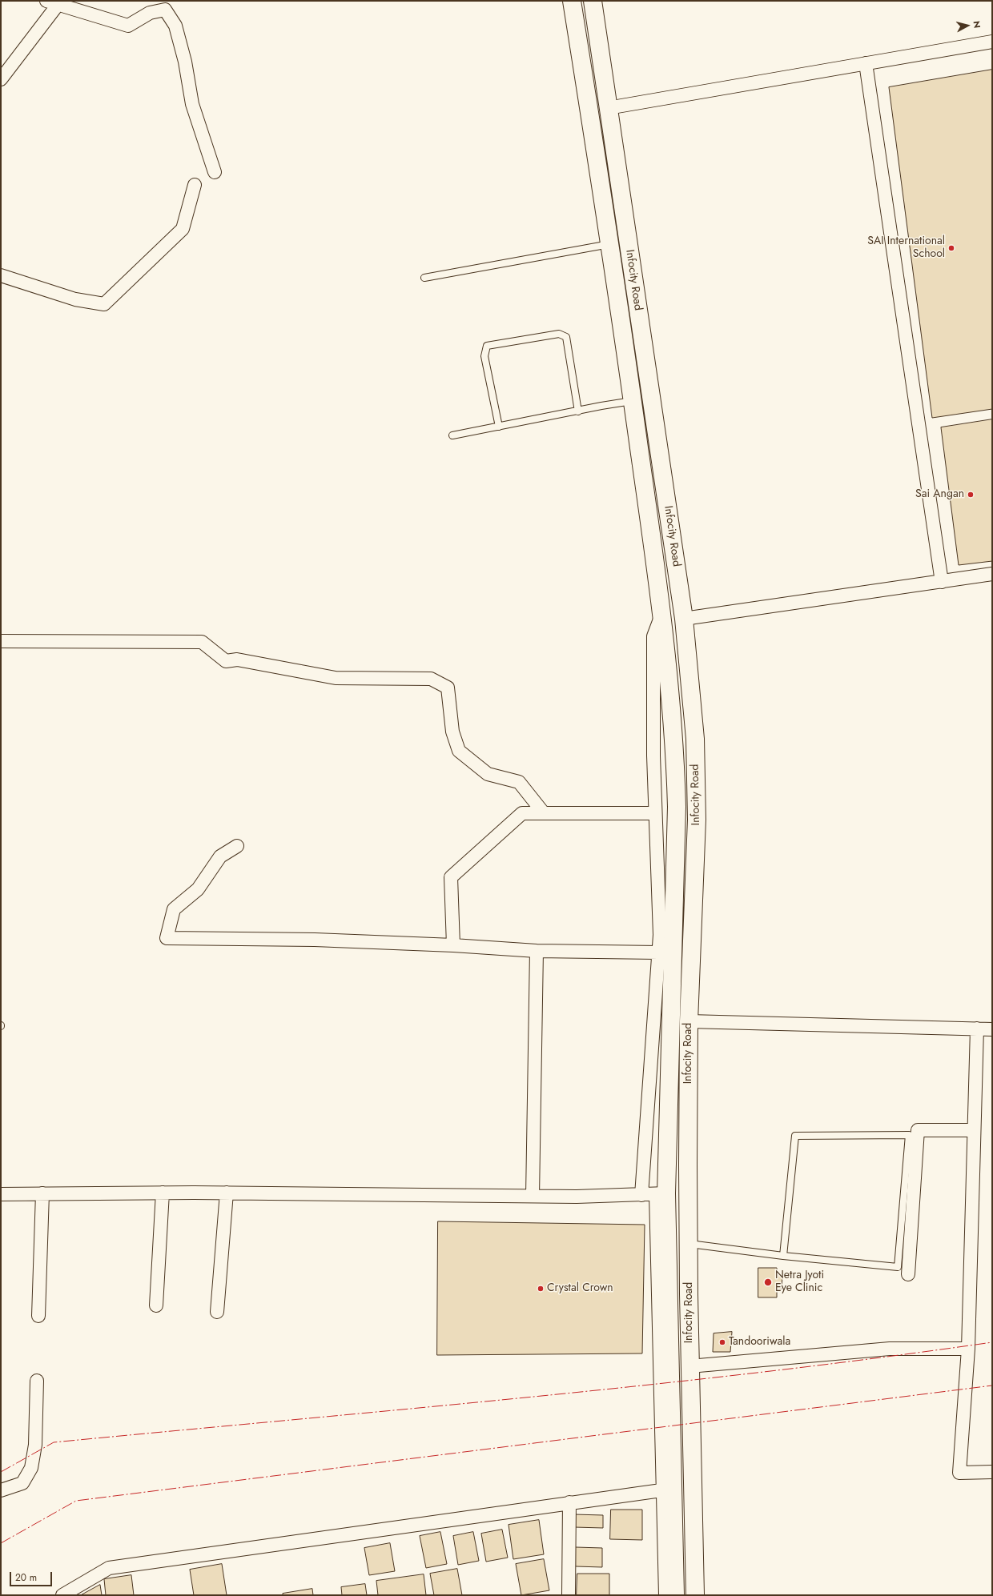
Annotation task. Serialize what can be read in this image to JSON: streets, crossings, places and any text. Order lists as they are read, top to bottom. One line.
{"streets":{"main road":["Infocity Road"]},"places":["SAI International School","Sai Angan","Netra Jyoti Eye Clinic","Crystal Crown","Tandooriwala"],"scale_bar":"20 m","north":"right"}
